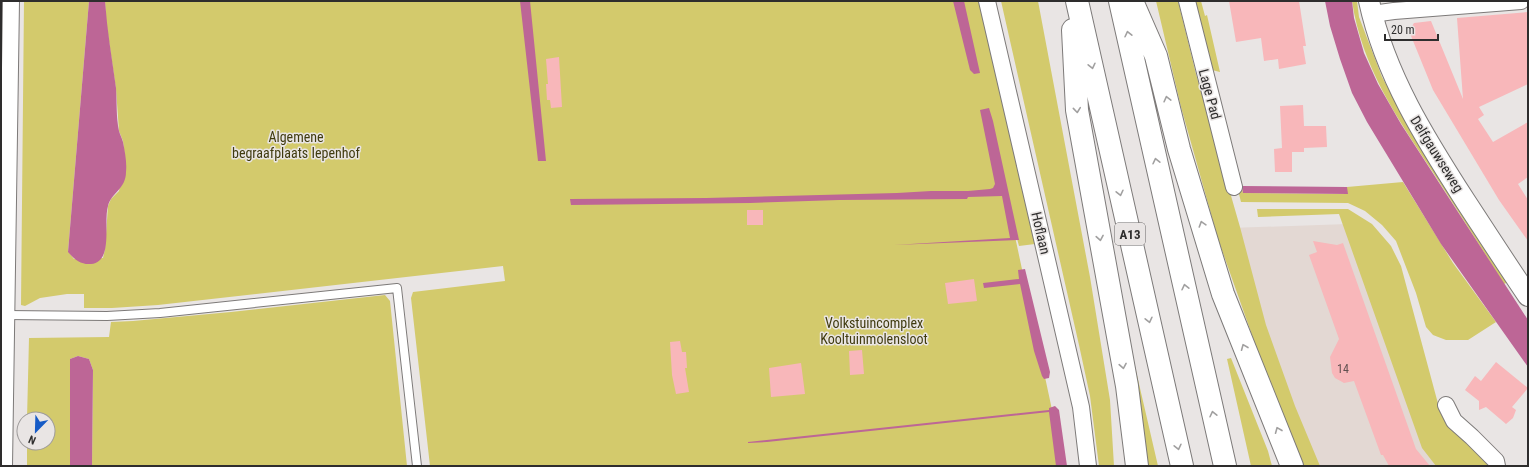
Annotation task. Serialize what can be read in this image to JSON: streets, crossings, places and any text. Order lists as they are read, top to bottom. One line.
{"streets":{"highway":["A13"],"street":["Lage Pad","Delfgauwseweg","Hoflaan"]},"parks":["Algemene begraafplaats Iepenhof","Volkstuincomplex Kooltuinmolensloot"],"house_numbers":["14"],"scale_bar":"20 m","north":"bottom left"}
